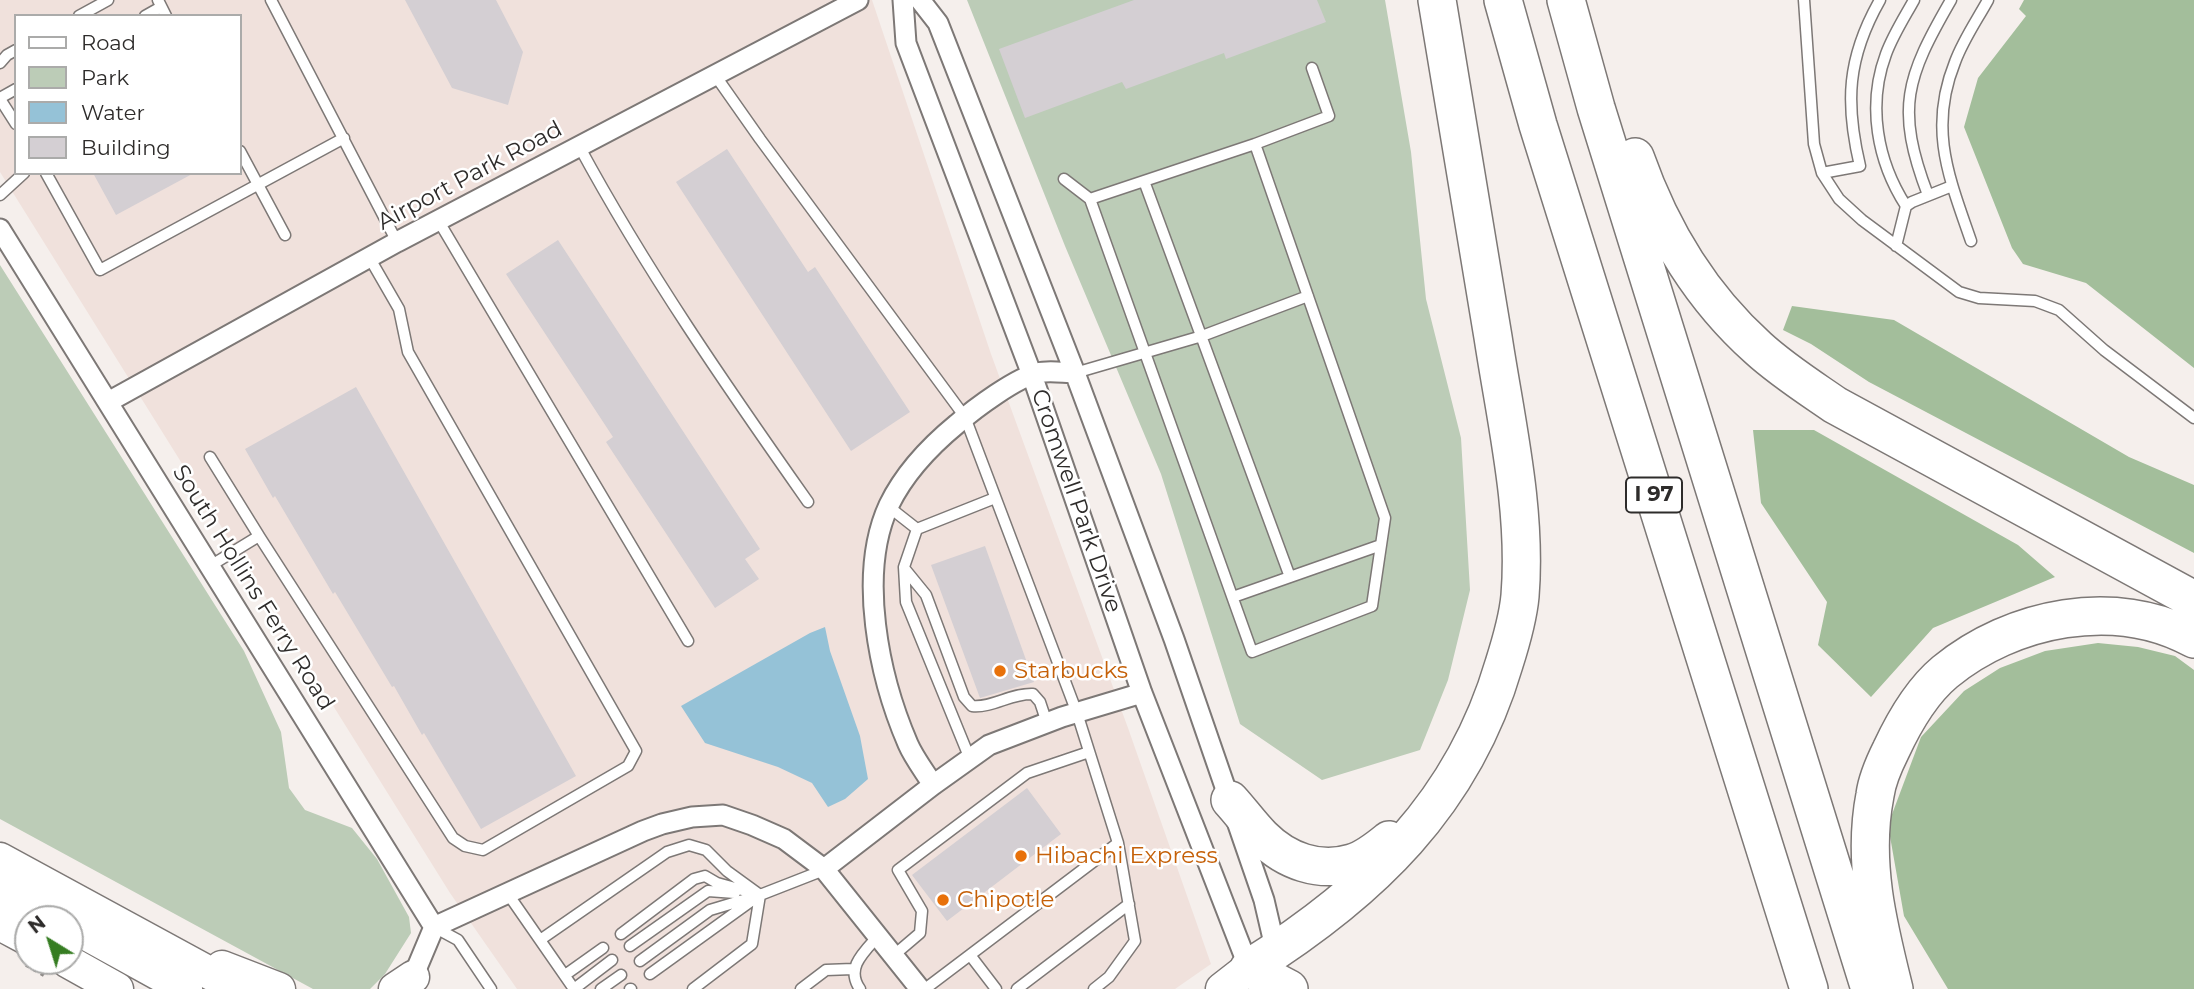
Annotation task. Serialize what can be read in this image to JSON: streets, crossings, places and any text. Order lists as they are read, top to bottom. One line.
{"streets":{"highway":["I 97"],"street":["Airport Park Road","Cromwell Park Drive","South Hollins Ferry Road"]},"crossings":[["Airport Park Road","South Hollins Ferry Road"]],"places":["Starbucks","Hibachi Express","Chipotle"],"legend":["Road","Park","Water","Building"],"north":"top left"}
